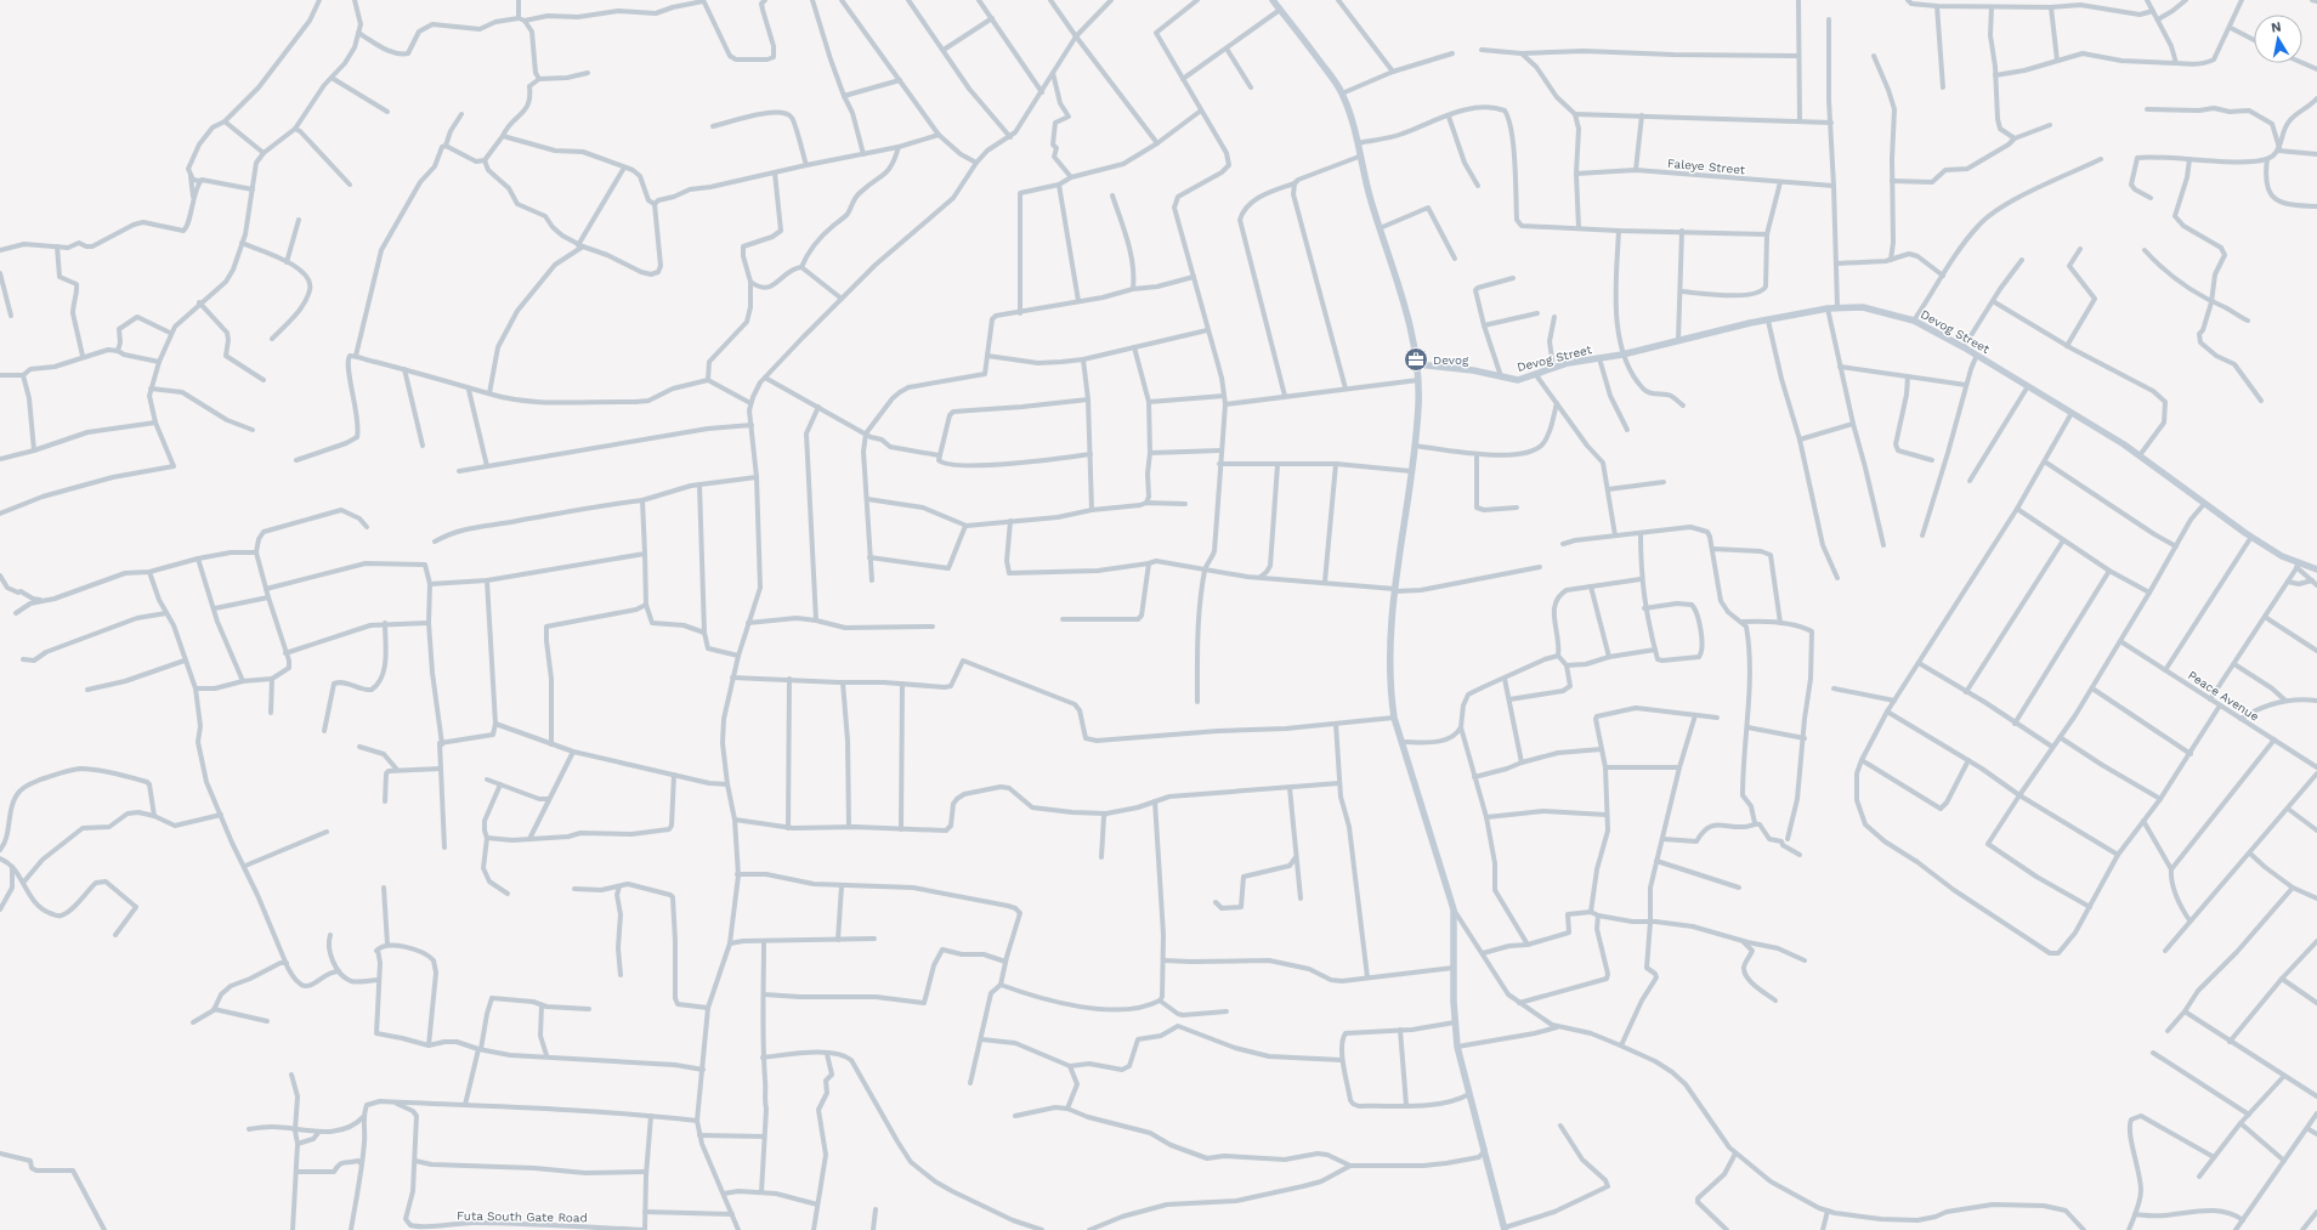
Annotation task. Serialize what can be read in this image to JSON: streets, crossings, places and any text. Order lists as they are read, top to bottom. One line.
{"streets":{"street":["Faleye Street","Devog Street","Peace Avenue","Futa South Gate Road"]},"places":{"office":["Devog"]},"north":"top"}
